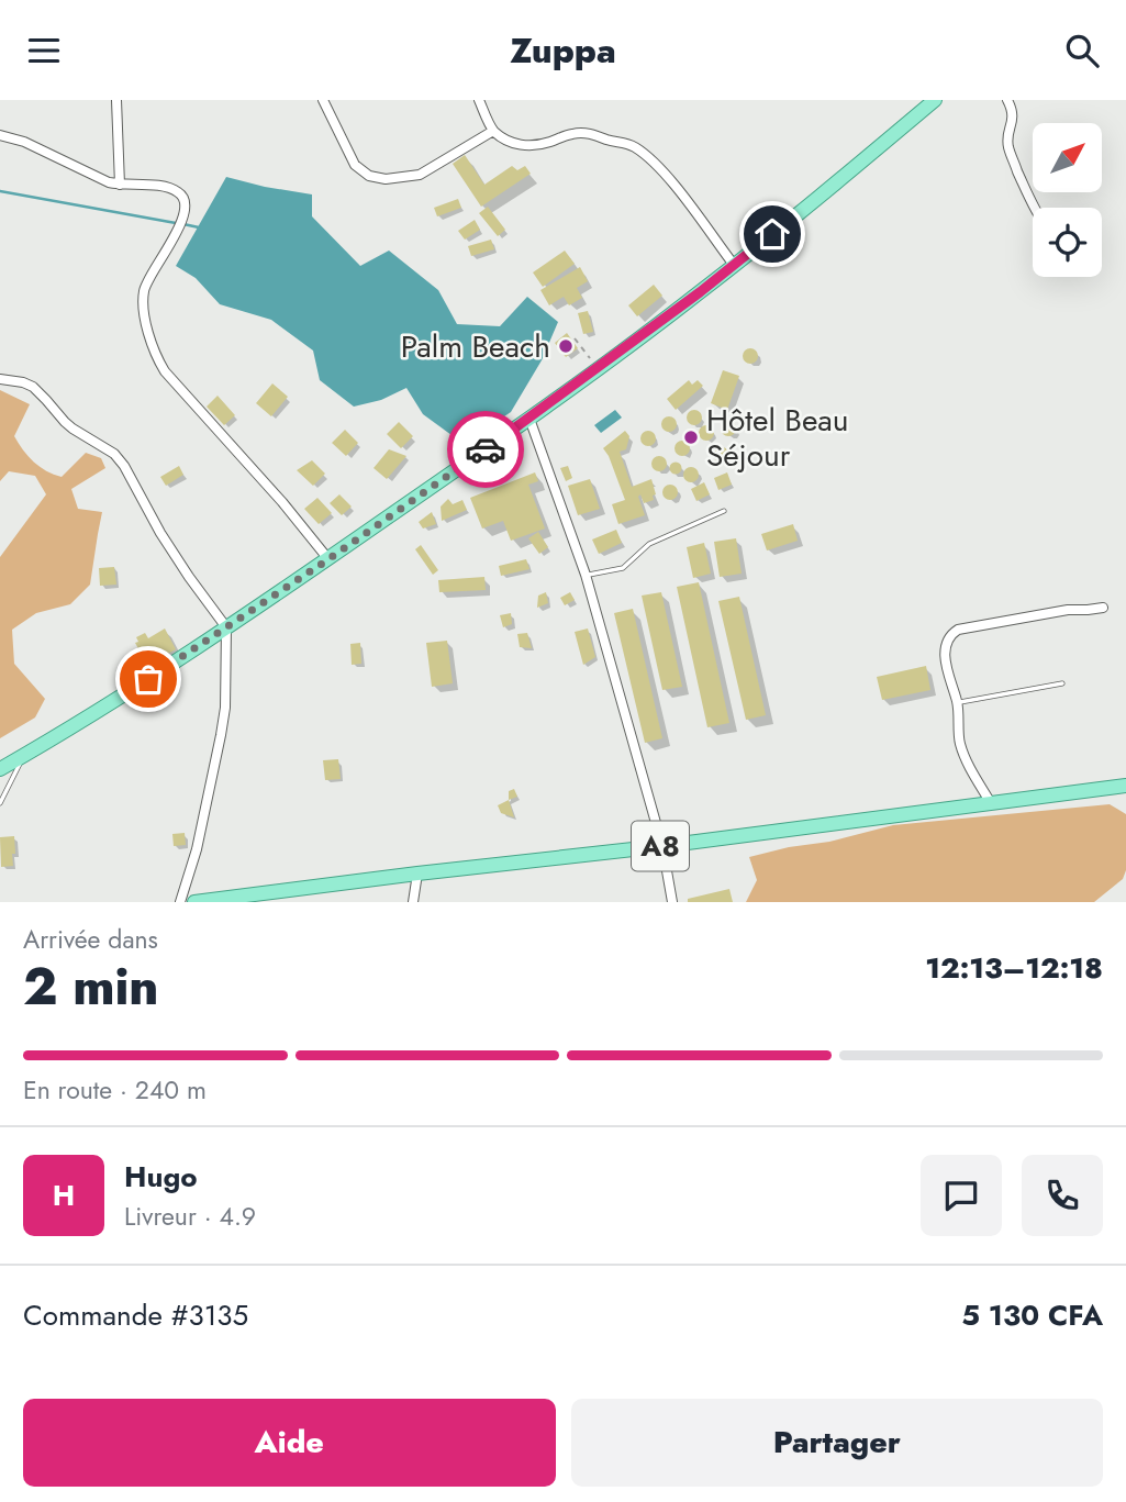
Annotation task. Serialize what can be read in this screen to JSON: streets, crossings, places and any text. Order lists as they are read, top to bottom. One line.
{"streets":{"main road":["A8"]},"places":["Palm Beach","Hôtel Beau Séjour"],"north":"top right","page":{"header":"Zuppa","heading":["2 min","Arrivée dans","12:13–12:18"],"panel":["Hugo","Livreur · 4.9","Commande #3135","5 130 CFA"],"bar":"En route · 240 m","round":"H","buttons":["Aide","Partager"]}}
